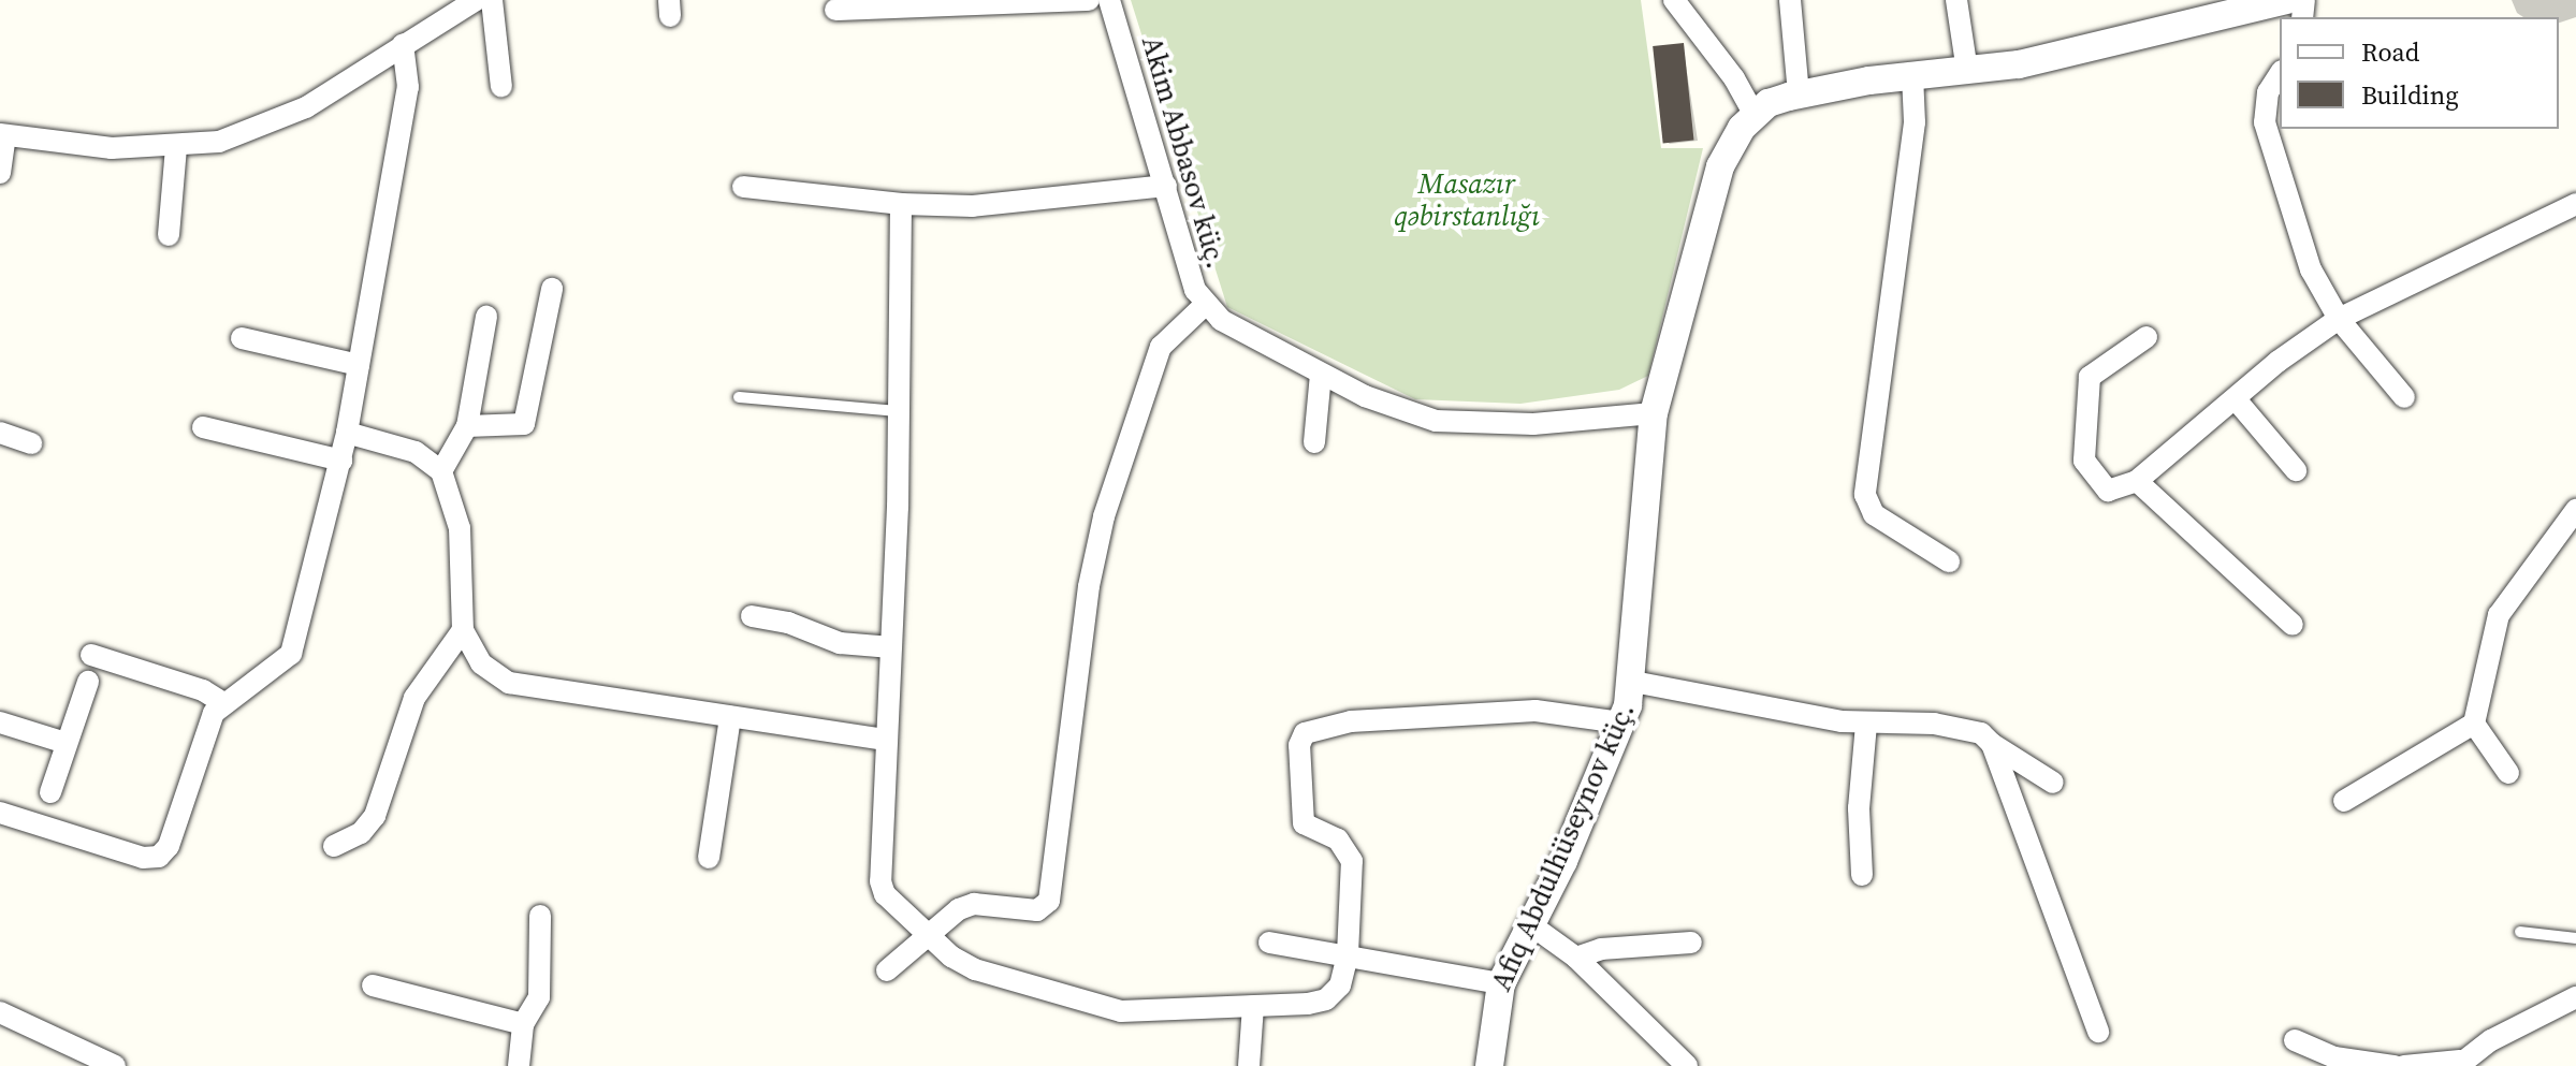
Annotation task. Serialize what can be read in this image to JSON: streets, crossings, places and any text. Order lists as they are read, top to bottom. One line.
{"streets":{"street":["Akim Abbasov küç.","Afiq Abdulhüseynov küç."]},"crossings":[["Akim Abbasov küç.","Afiq Abdulhüseynov küç."]],"parks":["Masazır qəbirstanlığı"],"legend":["Road","Building"]}
